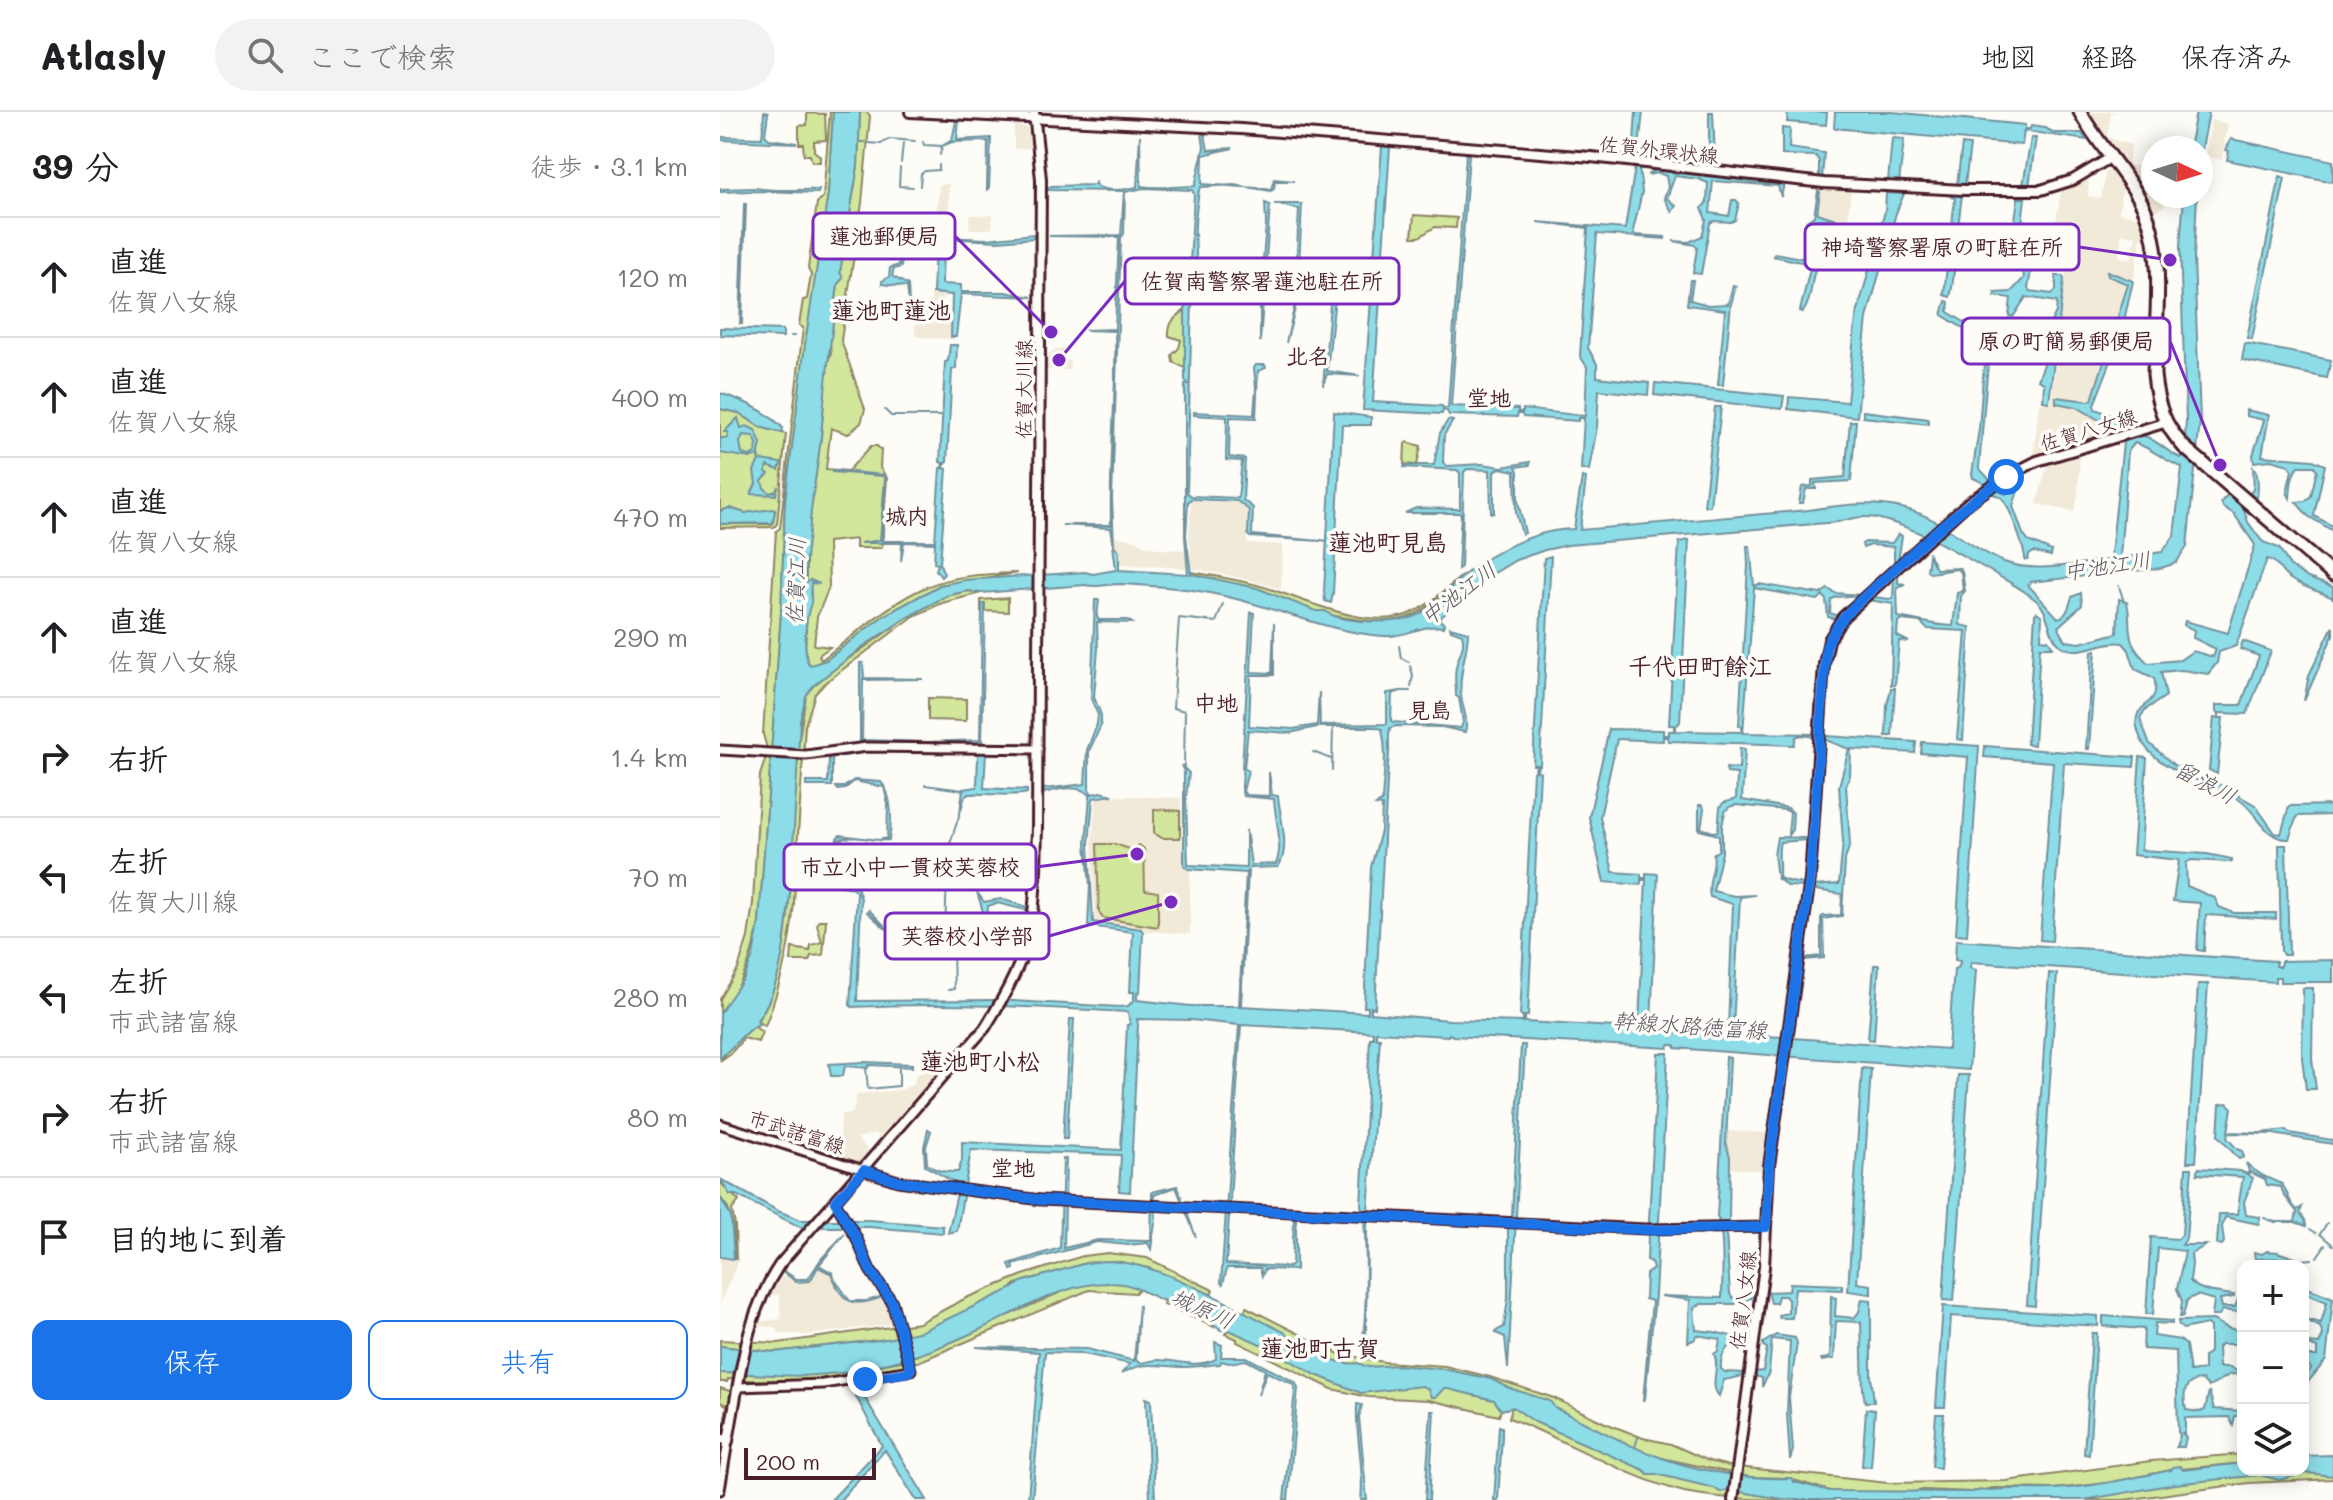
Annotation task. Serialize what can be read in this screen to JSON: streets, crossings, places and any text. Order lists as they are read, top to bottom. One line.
{"streets":{"main road":["佐賀外環状線","佐賀大川線","佐賀八女線"],"street":["市武諸富線"]},"crossings":[["佐賀外環状線","佐賀大川線"],["佐賀八女線","市武諸富線"]],"districts":["蓮池町蓮池","北名","堂地","城内","蓮池町見島","千代田町餘江","中地","見島","蓮池町小松","堂地","蓮池町古賀"],"water":["中池江川","佐賀江川","留浪川","幹線水路徳富線","城原川"],"places":["神埼警察署原の町駐在所","蓮池郵便局","佐賀南警察署蓮池駐在所","原の町簡易郵便局","市立小中一貫校芙蓉校","芙蓉校小学部"],"scale_bar":"200 m","north":"right","page":{"header":"Atlasly","search":"ここで検索","nav":["地図","経路","保存済み"],"heading":["39 分","徒歩 · 3.1 km"],"list":[["直進","佐賀八女線","120 m"],["直進","佐賀八女線","400 m"],["直進","佐賀八女線","470 m"],["直進","佐賀八女線","290 m"],["右折","1.4 km"],["左折","佐賀大川線","70 m"],["左折","市武諸富線","280 m"],["右折","市武諸富線","80 m"],"目的地に到着"],"map_buttons":["+","−"],"buttons":["保存","共有"],"scale":"200 m"}}
